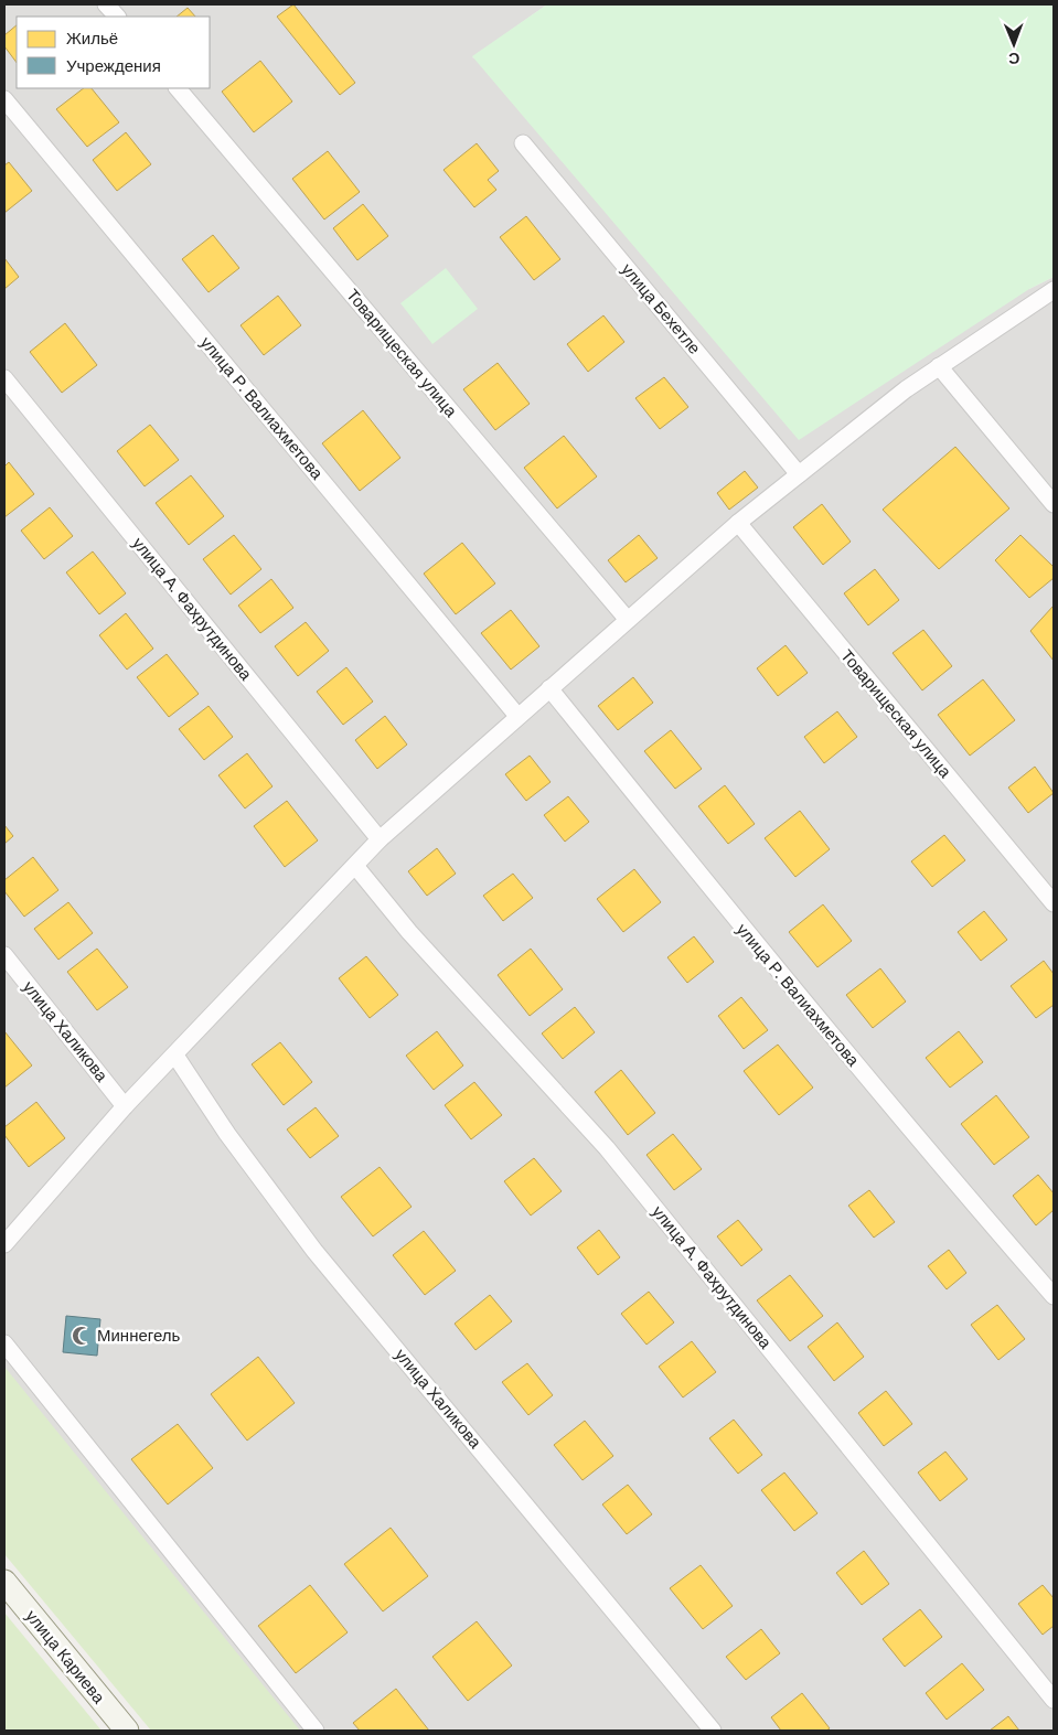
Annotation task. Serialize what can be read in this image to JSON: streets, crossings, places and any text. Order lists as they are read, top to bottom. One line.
{"streets":{"main road":["улица Кариева"],"street":["улица Бехетле","Товарищеская улица","улица Р. Валиахметова","улица А. Фахрутдинова","улица Халикова"]},"places":{"mosque":["Миннегель"]},"legend":["Жильё","Учреждения"],"north":"bottom"}
